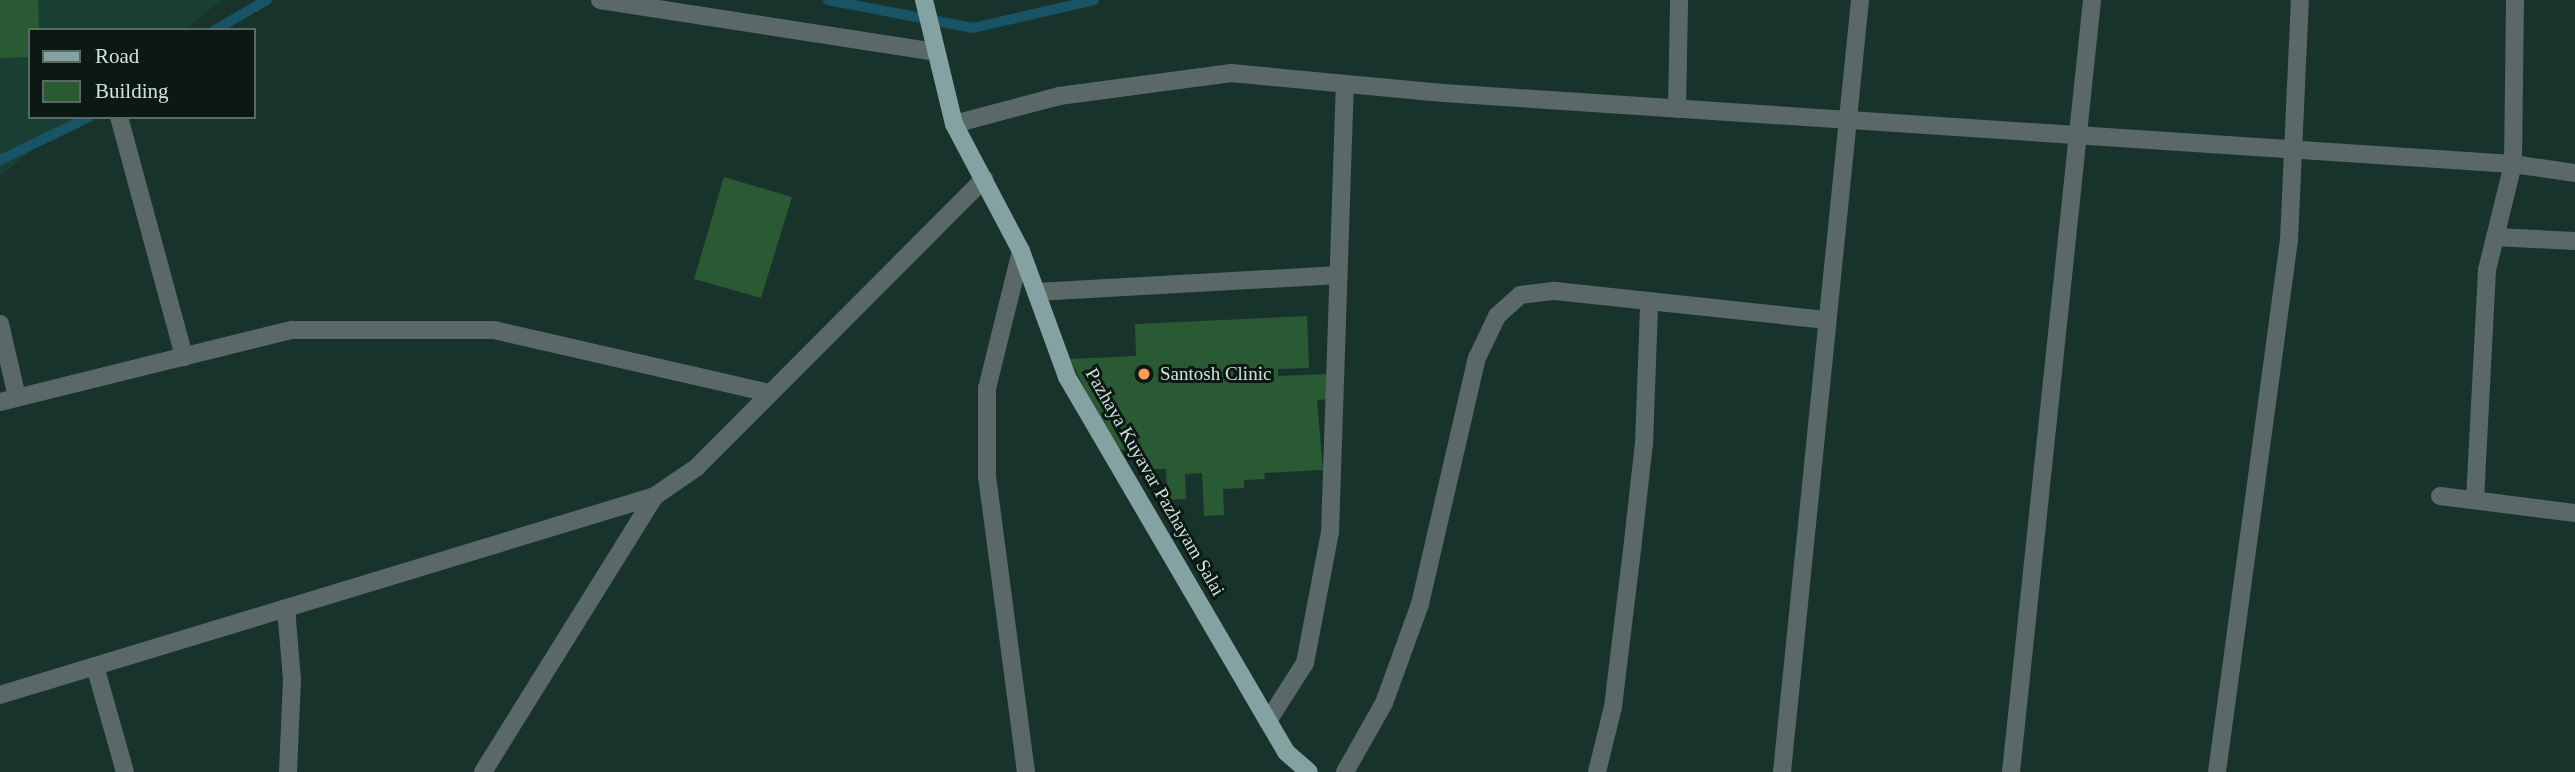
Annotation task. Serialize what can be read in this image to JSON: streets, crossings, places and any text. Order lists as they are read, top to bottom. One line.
{"streets":{"main road":["Pazhaya Kuyavar Pazhayam Salai"]},"places":["Santosh Clinic"],"legend":["Road","Building"]}
